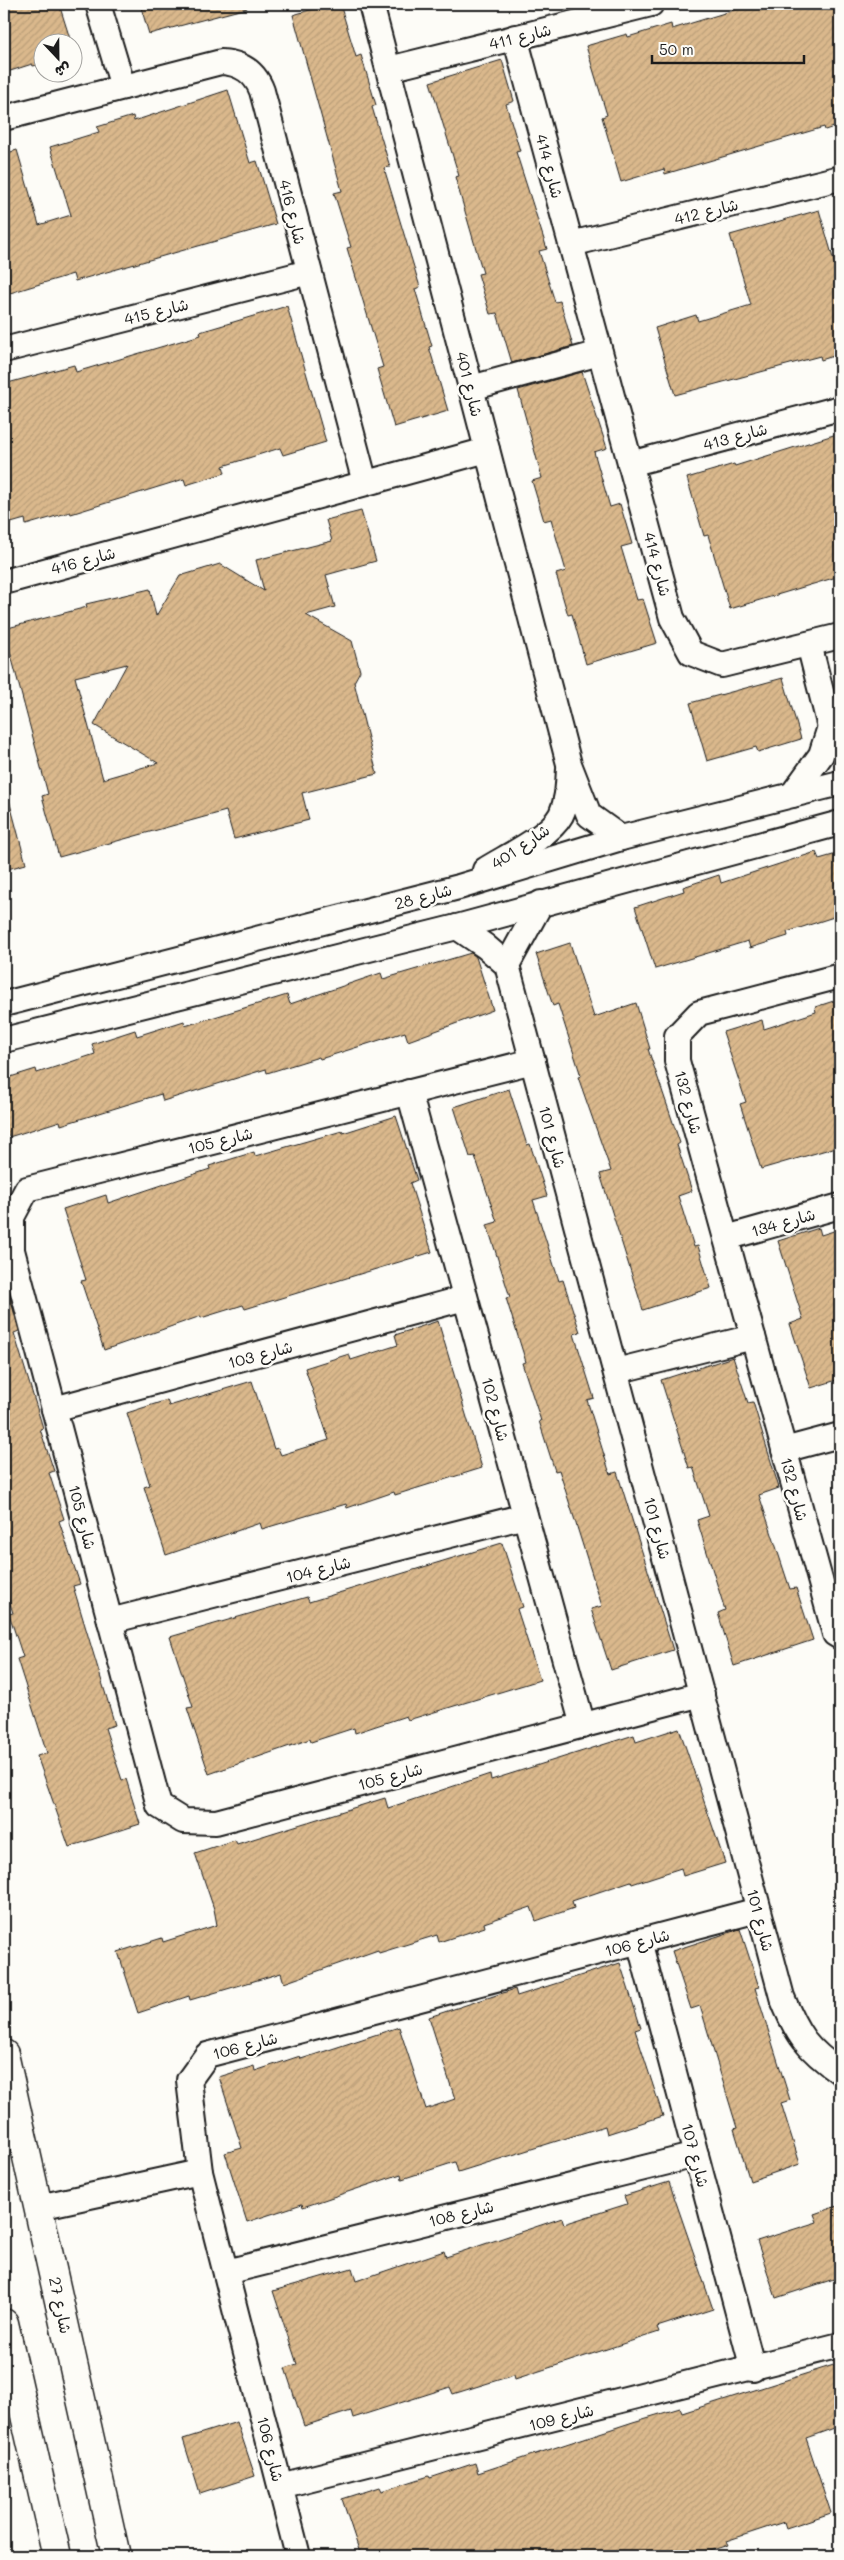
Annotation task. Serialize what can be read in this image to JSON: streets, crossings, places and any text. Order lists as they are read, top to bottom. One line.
{"streets":{"main road":["شارع 27"],"street":["شارع 411","شارع 414","شارع 412","شارع 416","شارع 415","شارع 401","شارع 413","شارع 28","شارع 132","شارع 101","شارع 105","شارع 134","شارع 103","شارع 102","شارع 104","شارع 106","شارع 107","شارع 108","شارع 109"]},"crossings":[["شارع 411","شارع 414"],["شارع 411","شارع 401"],["شارع 414","شارع 412"],["شارع 414","شارع 413"],["شارع 416","شارع 415"],["شارع 416","شارع 401"],["شارع 401","شارع 28"],["شارع 132","شارع 134"],["شارع 101","شارع 105"],["شارع 101","شارع 106"],["شارع 105","شارع 103"],["شارع 105","شارع 102"],["شارع 105","شارع 104"],["شارع 103","شارع 102"],["شارع 102","شارع 104"],["شارع 106","شارع 107"],["شارع 106","شارع 108"],["شارع 106","شارع 109"],["شارع 107","شارع 108"],["شارع 107","شارع 109"]],"scale_bar":"50 m","north":"bottom"}
